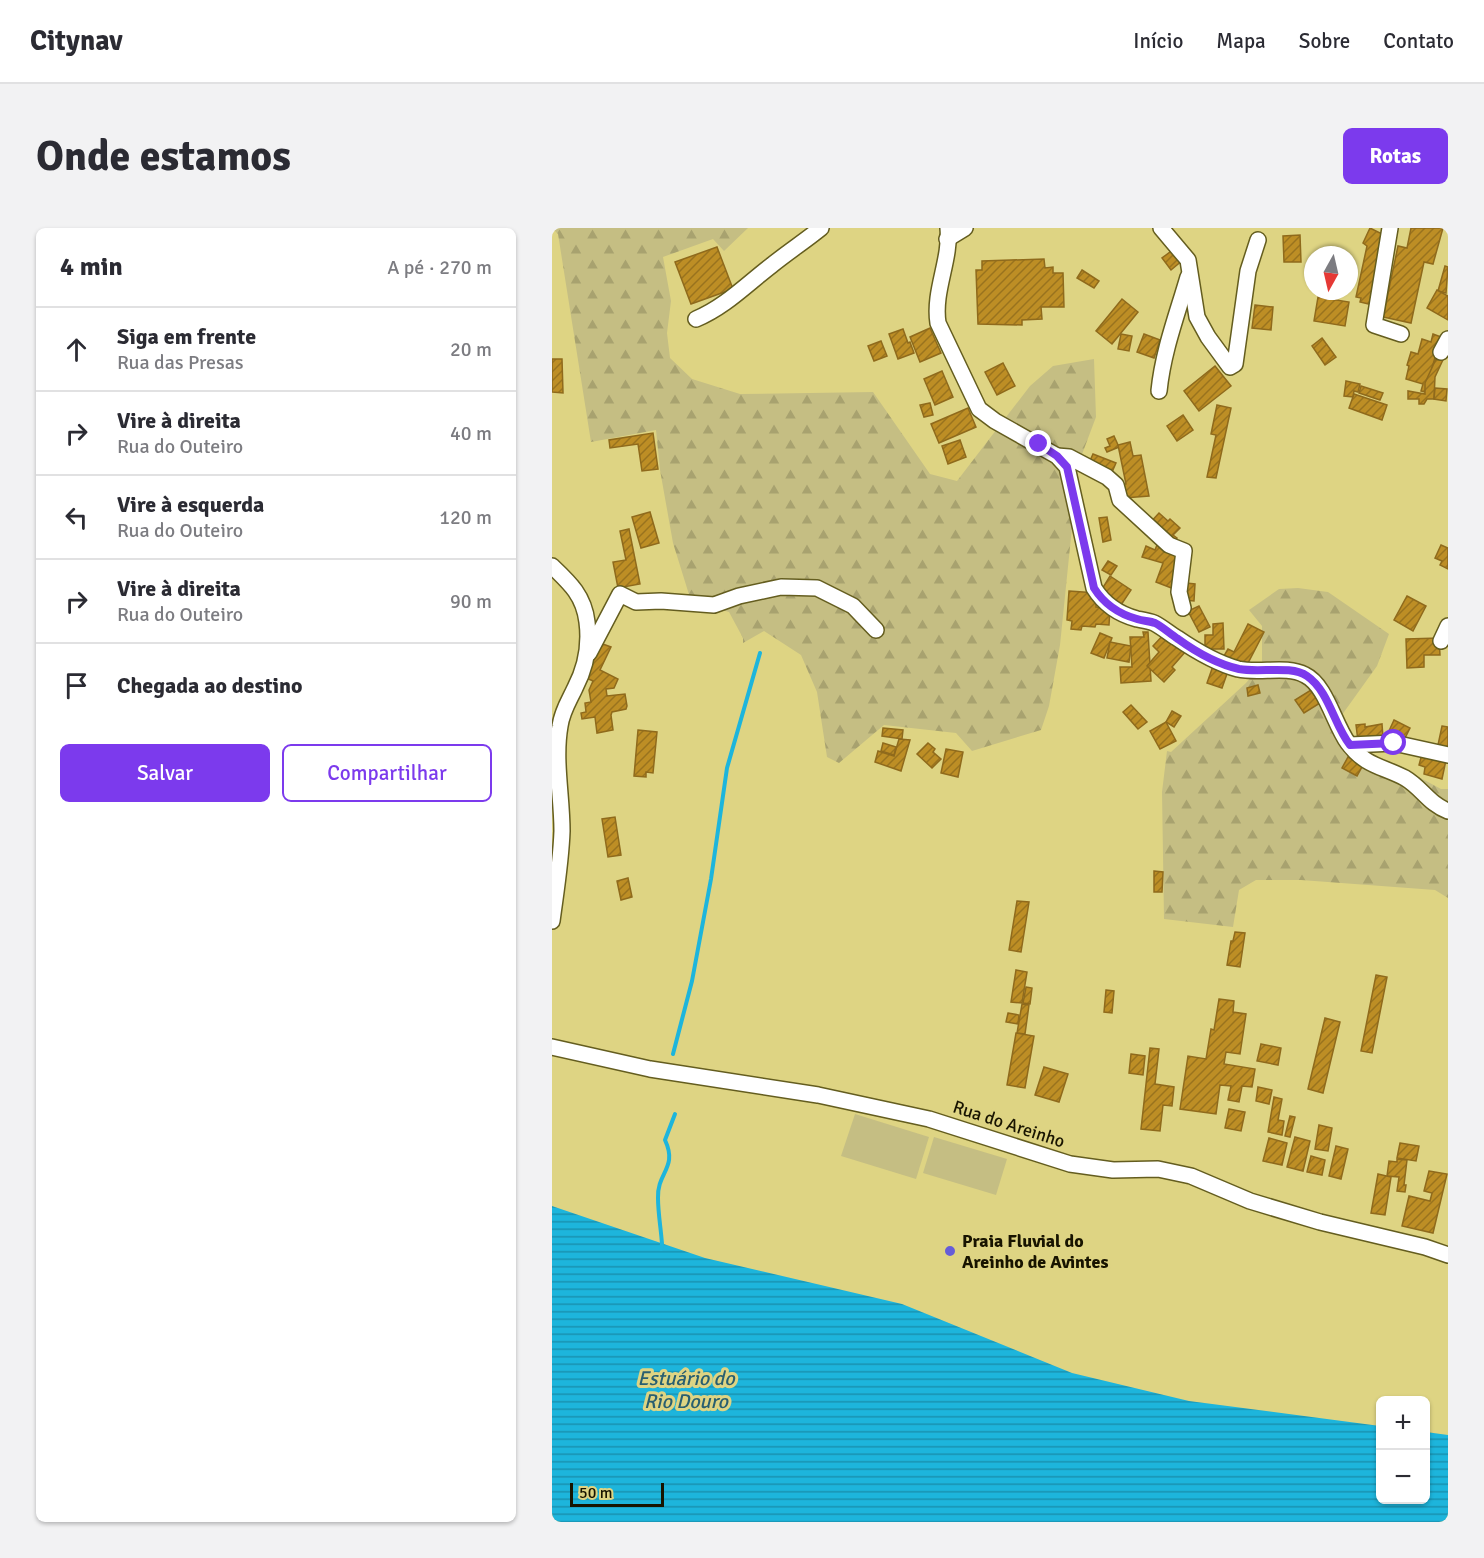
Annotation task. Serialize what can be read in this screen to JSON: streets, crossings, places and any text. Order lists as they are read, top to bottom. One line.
{"streets":{"street":["Rua do Areinho"]},"water":["Estuário do Rio Douro"],"places":["Praia Fluvial do Areinho de Avintes"],"scale_bar":"50 m","north":"bottom","page":{"header":"Citynav","nav":["Início","Mapa","Sobre","Contato"],"buttons":["Rotas",["Salvar","Compartilhar"]],"title":"Onde estamos","heading":["4 min","A pé · 270 m"],"list":[["Siga em frente","Rua das Presas","20 m"],["Vire à direita","Rua do Outeiro","40 m"],["Vire à esquerda","Rua do Outeiro","120 m"],["Vire à direita","Rua do Outeiro","90 m"],"Chegada ao destino"],"map_buttons":["+","−"],"scale":"50 m"}}
